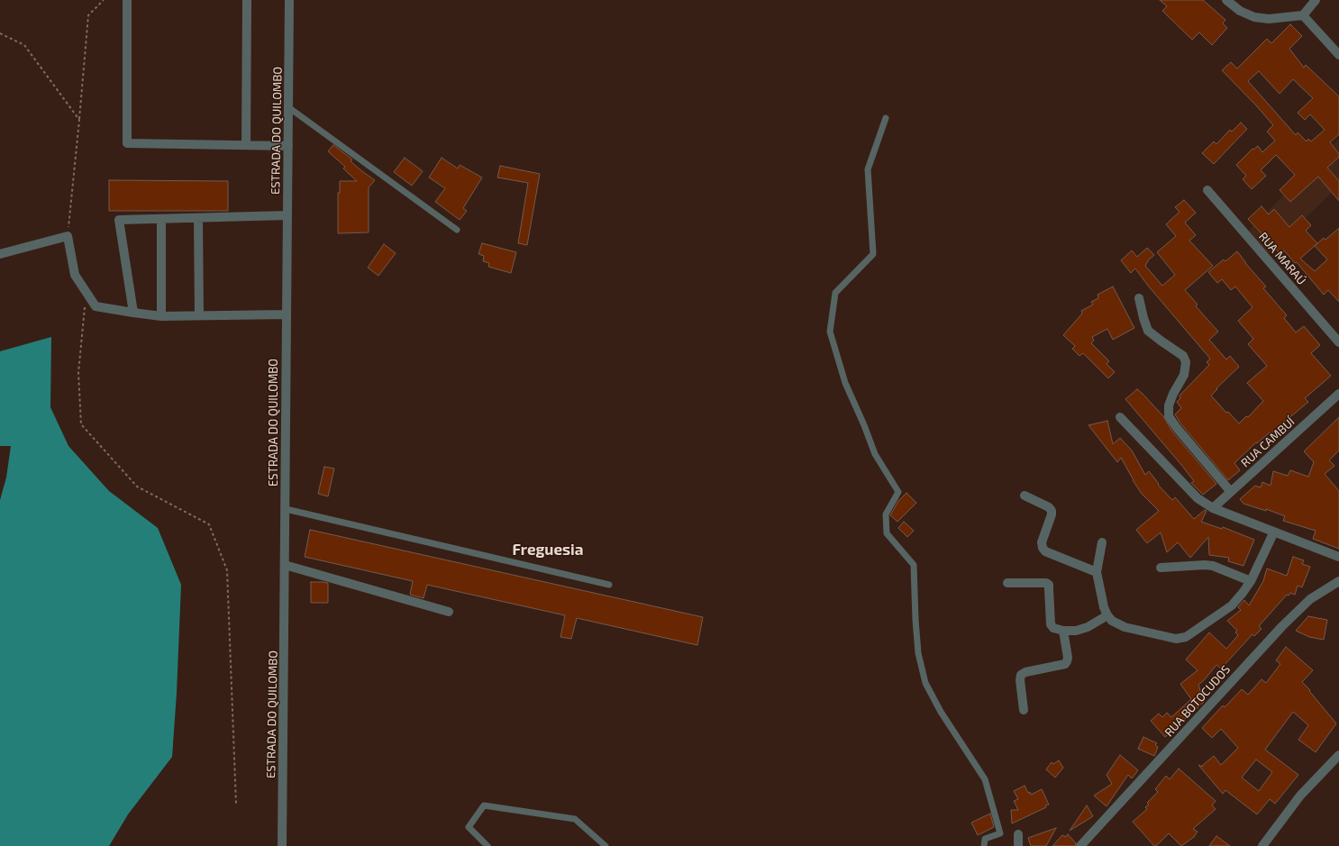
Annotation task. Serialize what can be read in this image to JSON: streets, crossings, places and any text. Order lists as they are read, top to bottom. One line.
{"streets":{"street":["ESTRADA DO QUILOMBO","RUA MARAÚ","RUA CAMBUÍ","RUA BOTOCUDOS"]},"districts":["Freguesia"]}
